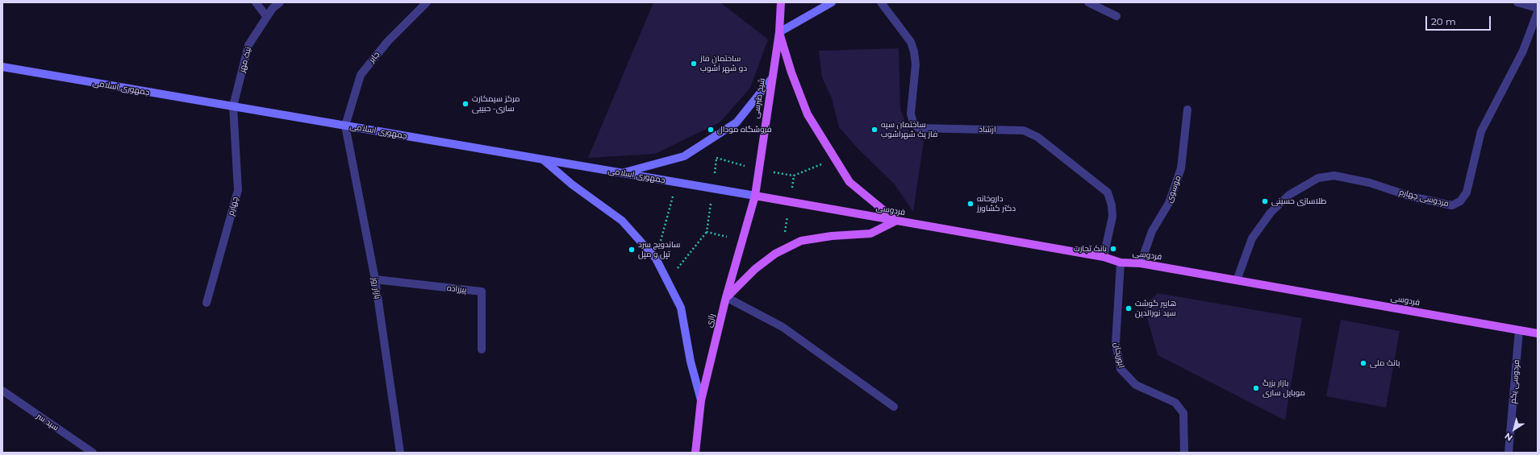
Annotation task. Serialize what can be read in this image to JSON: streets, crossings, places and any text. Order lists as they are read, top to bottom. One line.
{"streets":{"main road":["جمهوری اسلامی","شیخ طبرسی","فردوسی","رازی"],"street":["جابر","نیک مهر","ارشاد","موسوی","فردوسی چهارم","چهارم","بازار روز","پیرزاده","ابوریحان","فردوسی یکم","سید سر"]},"crossings":[["جابر","جمهوری اسلامی"],["جابر","بازار روز"],["نیک مهر","جمهوری اسلامی"],["نیک مهر","چهارم"],["جمهوری اسلامی","شیخ طبرسی"],["جمهوری اسلامی","چهارم"],["جمهوری اسلامی","فردوسی"],["جمهوری اسلامی","بازار روز"],["جمهوری اسلامی","رازی"],["شیخ طبرسی","فردوسی"],["شیخ طبرسی","رازی"],["ارشاد","فردوسی"],["موسوی","فردوسی"],["فردوسی چهارم","فردوسی"],["فردوسی","رازی"],["فردوسی","ابوریحان"],["فردوسی","فردوسی یکم"],["بازار روز","پیرزاده"]],"places":["ساختمان فاز دو شهر آشوب","مرکز سیمکارت ساری- حبیبی","فروشگاه مودال","ساختمان سپه فاز یک شهرآشوب","طلاسازی حسینی","داروخانه دکتر کشاورز","بانک تجارت","ساندویچ سرد تپل و مپل","هایپر گوشت سید نورالدین","بانک ملی","بازار بزرگ موبایل ساری"],"scale_bar":"20 m","north":"bottom left"}
